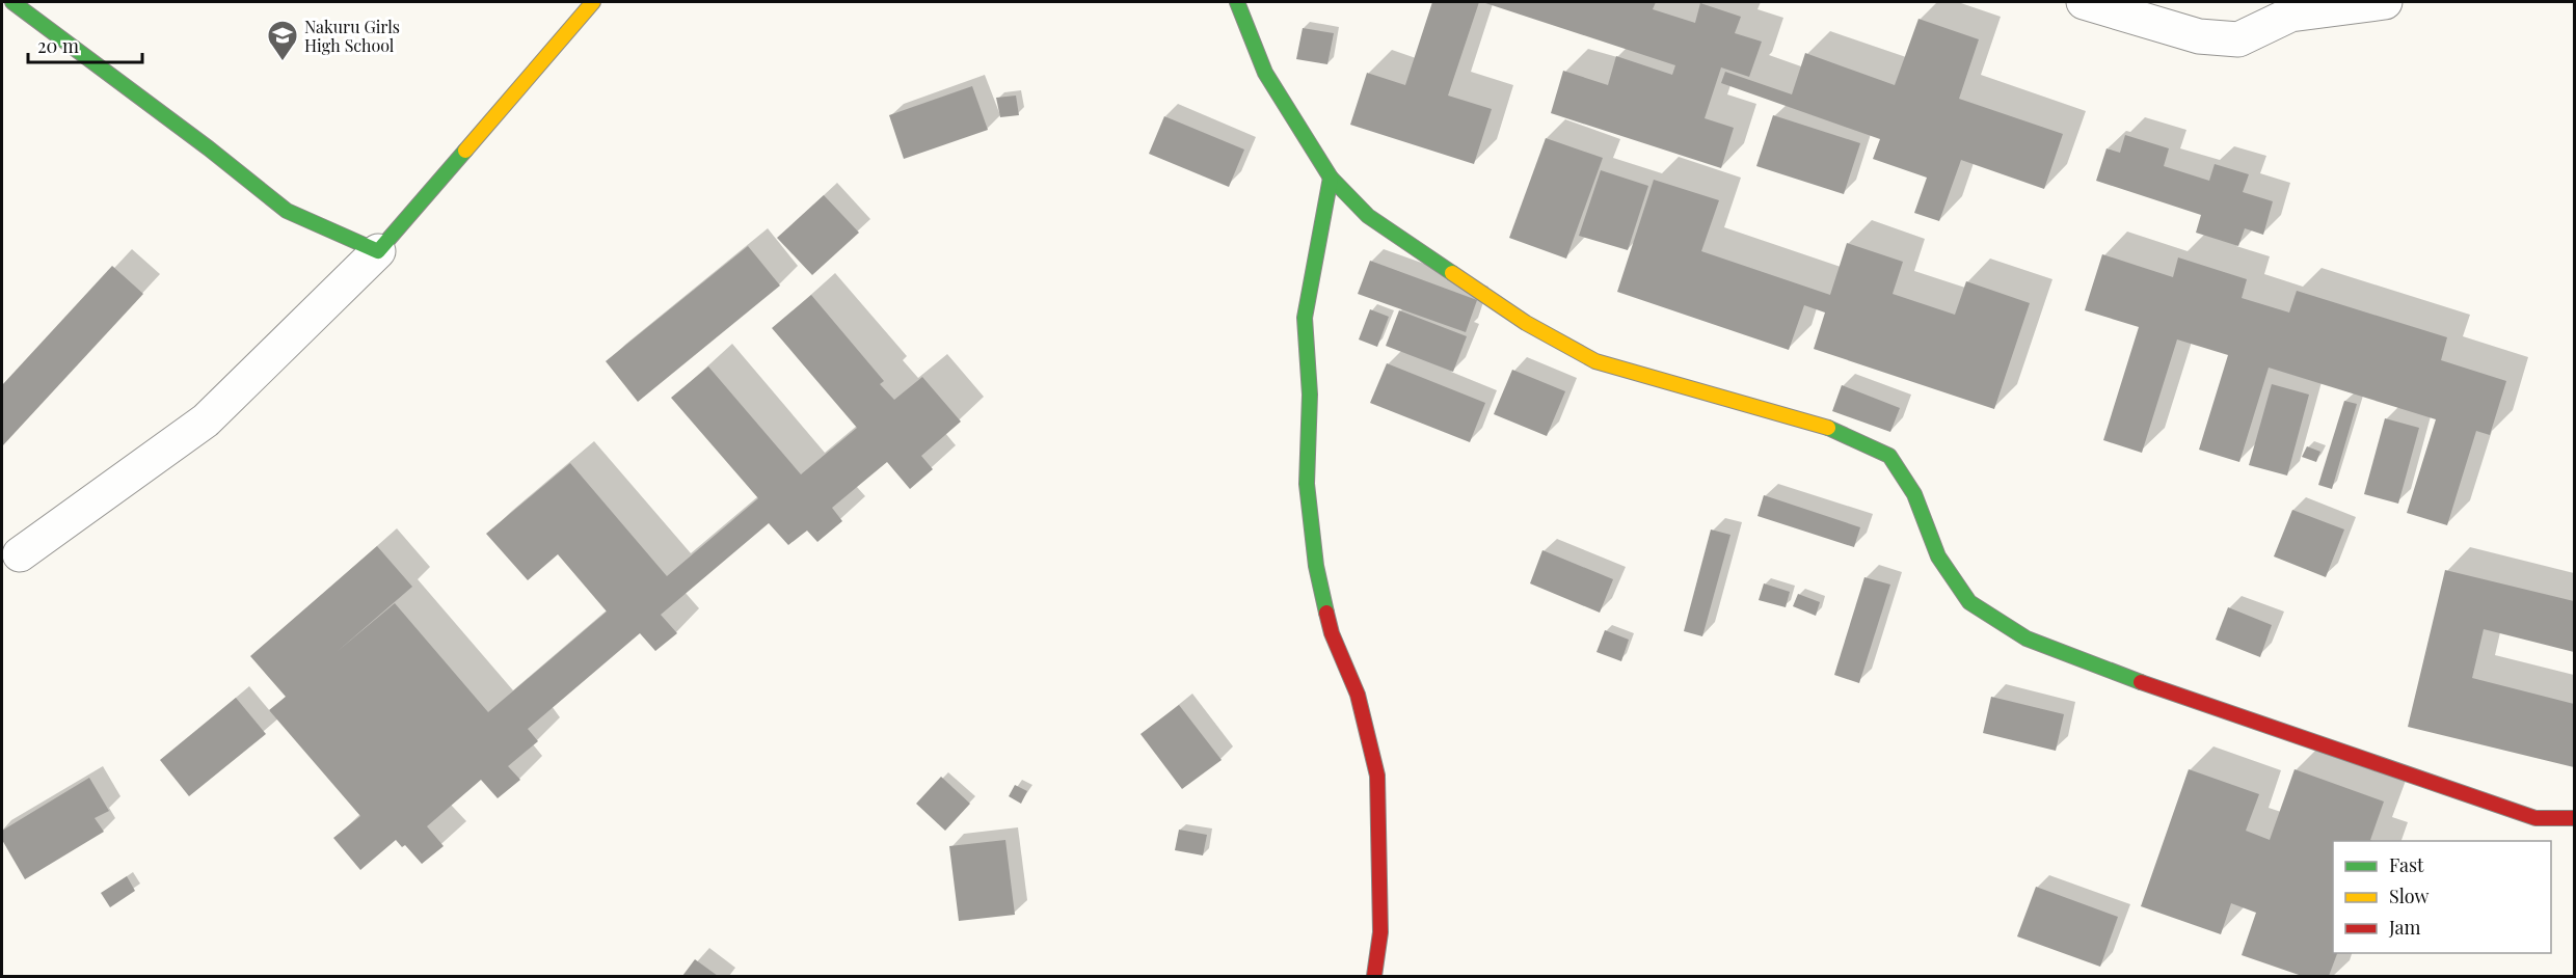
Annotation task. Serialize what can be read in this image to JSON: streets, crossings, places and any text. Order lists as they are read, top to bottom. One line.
{"places":{"school or university":["Nakuru Girls High School"]},"legend":["Fast","Slow","Jam"],"scale_bar":"20 m"}
